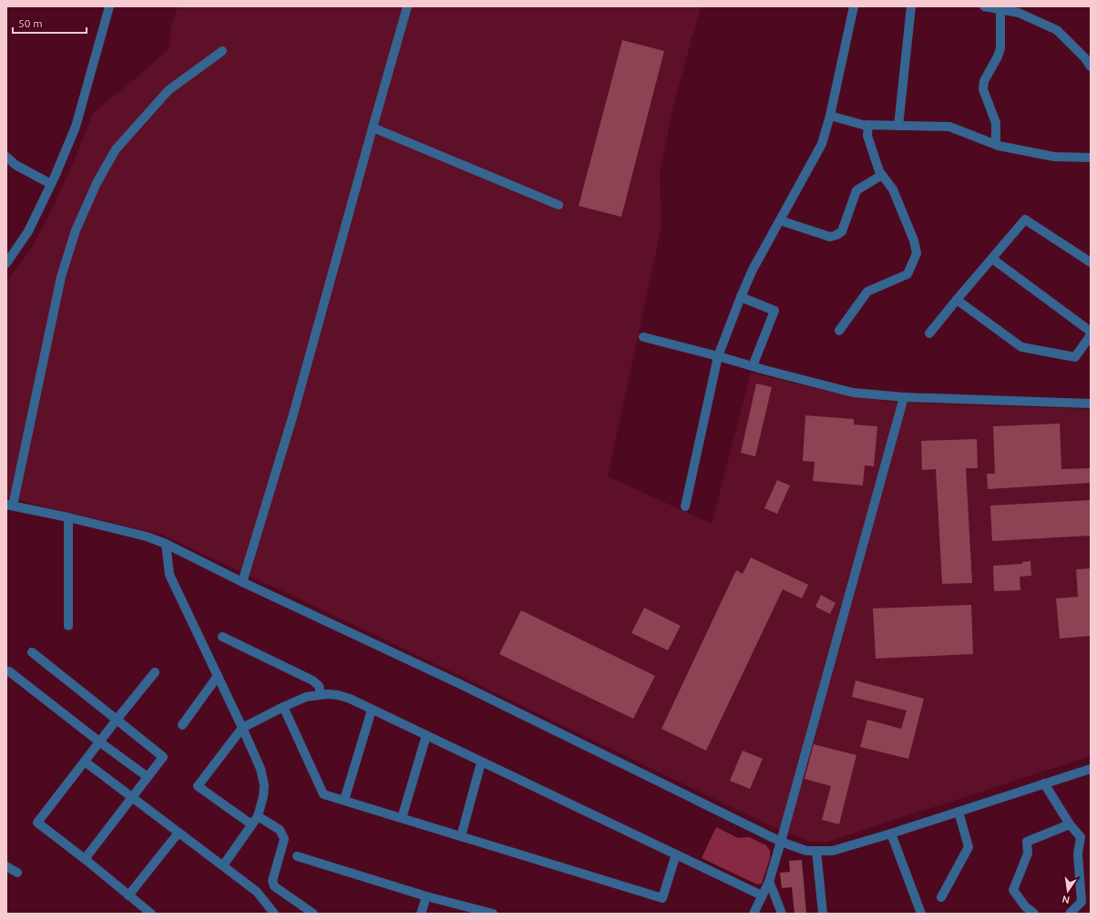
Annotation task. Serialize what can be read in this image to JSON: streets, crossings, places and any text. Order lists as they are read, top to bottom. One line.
{"scale_bar":"50 m","north":"bottom"}
